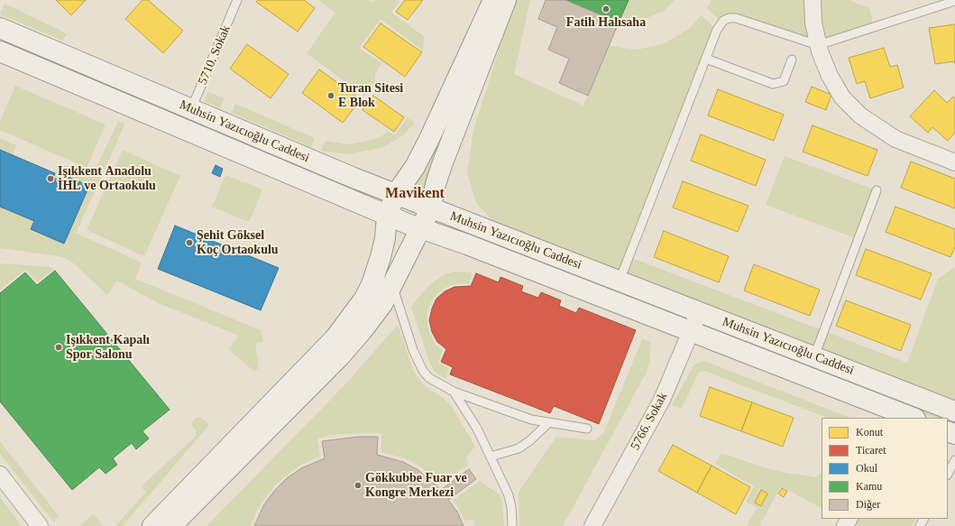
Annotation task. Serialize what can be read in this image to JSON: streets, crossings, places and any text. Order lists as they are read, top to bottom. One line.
{"streets":{"main road":["Muhsin Yazıcıoğlu Caddesi"],"street":["5766. Sokak"],"lane":["5710. Sokak"]},"crossings":[["5710. Sokak","Muhsin Yazıcıoğlu Caddesi"],["Muhsin Yazıcıoğlu Caddesi","5766. Sokak"]],"districts":["Mavikent"],"places":["Fatih Halısaha","Turan Sitesi E Blok","Işıkkent Anadolu İHL ve Ortaokulu","Şehit Göksel Koç Ortaokulu","Işıkkent Kapalı Spor Salonu","Gökkubbe Fuar ve Kongre Merkezi"],"legend":["Konut","Ticaret","Okul","Kamu","Diğer"]}
